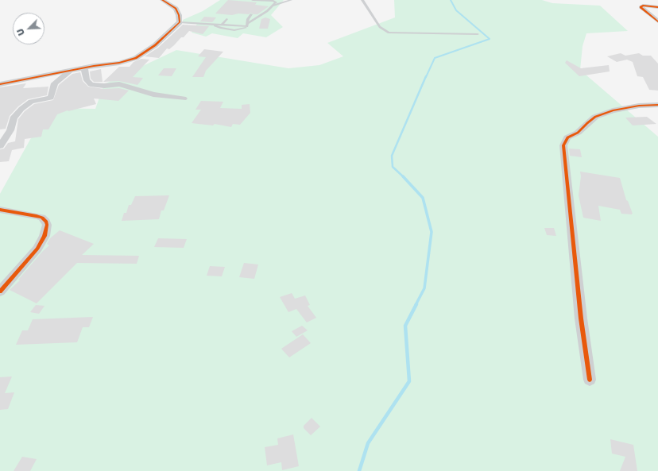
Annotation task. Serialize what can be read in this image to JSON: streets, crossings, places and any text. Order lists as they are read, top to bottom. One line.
{"north":"bottom left"}
